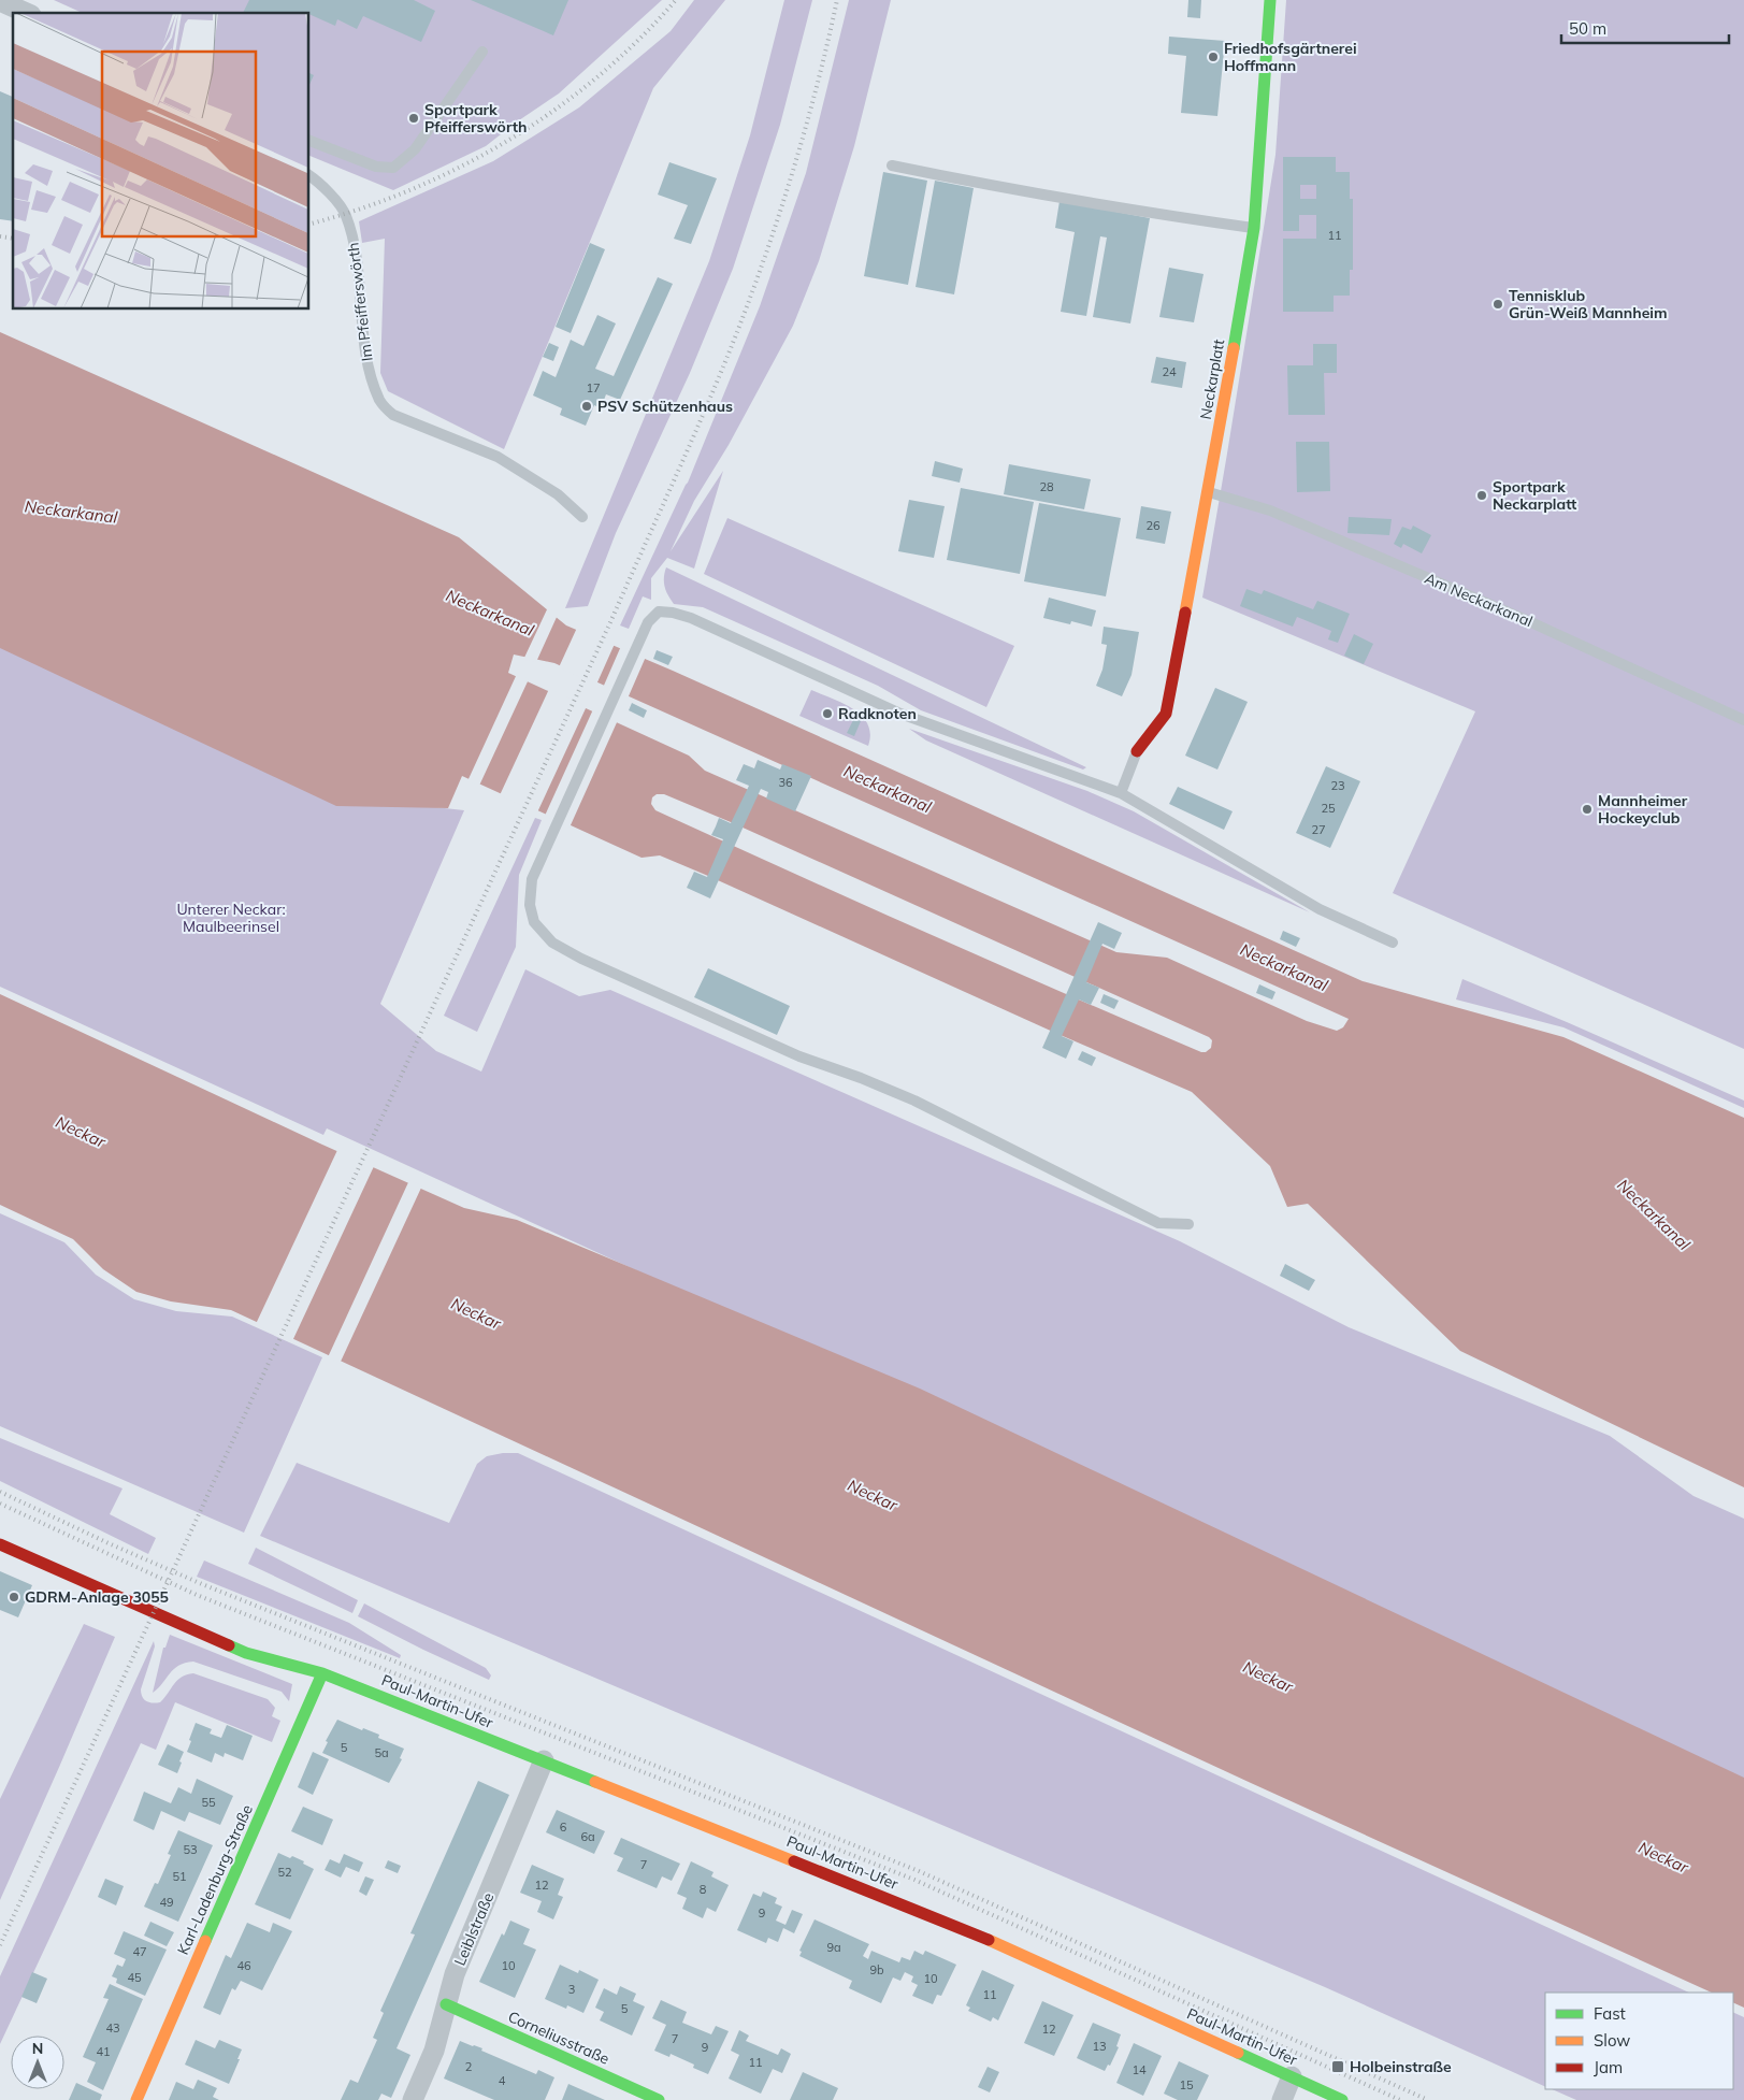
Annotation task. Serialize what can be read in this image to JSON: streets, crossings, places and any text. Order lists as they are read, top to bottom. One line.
{"streets":{"street":["Neckarplatt","Paul-Martin-Ufer","Karl-Ladenburg-Straße","Leiblstraße","Corneliusstraße"],"lane":["Im Pfeifferswörth","Am Neckarkanal"]},"crossings":[["Neckarplatt","Am Neckarkanal"],["Paul-Martin-Ufer","Karl-Ladenburg-Straße"],["Paul-Martin-Ufer","Leiblstraße"],["Leiblstraße","Corneliusstraße"]],"water":["Neckarkanal","Neckar"],"parks":["Unterer Neckar: Maulbeerinsel"],"places":{"other":["Friedhofsgärtnerei Hoffmann","Sportpark Pfeifferswörth","Tennisklub Grün-Weiß Mannheim","PSV Schützenhaus","Sportpark Neckarplatt","Radknoten","Mannheimer Hockeyclub","GDRM-Anlage 3055"],"transit":["Holbeinstraße"]},"house_numbers":["11","24","17","28","26","36","23","25","27","5","5a","55","6","6a","53","7","52","51","12","8","49","9","9a","47","46","10","9b","45","10","3","11","5","43","12","7","13","9","41","11","2","14","4","15"],"legend":["Fast","Slow","Jam"],"scale_bar":"50 m","north":"top"}
